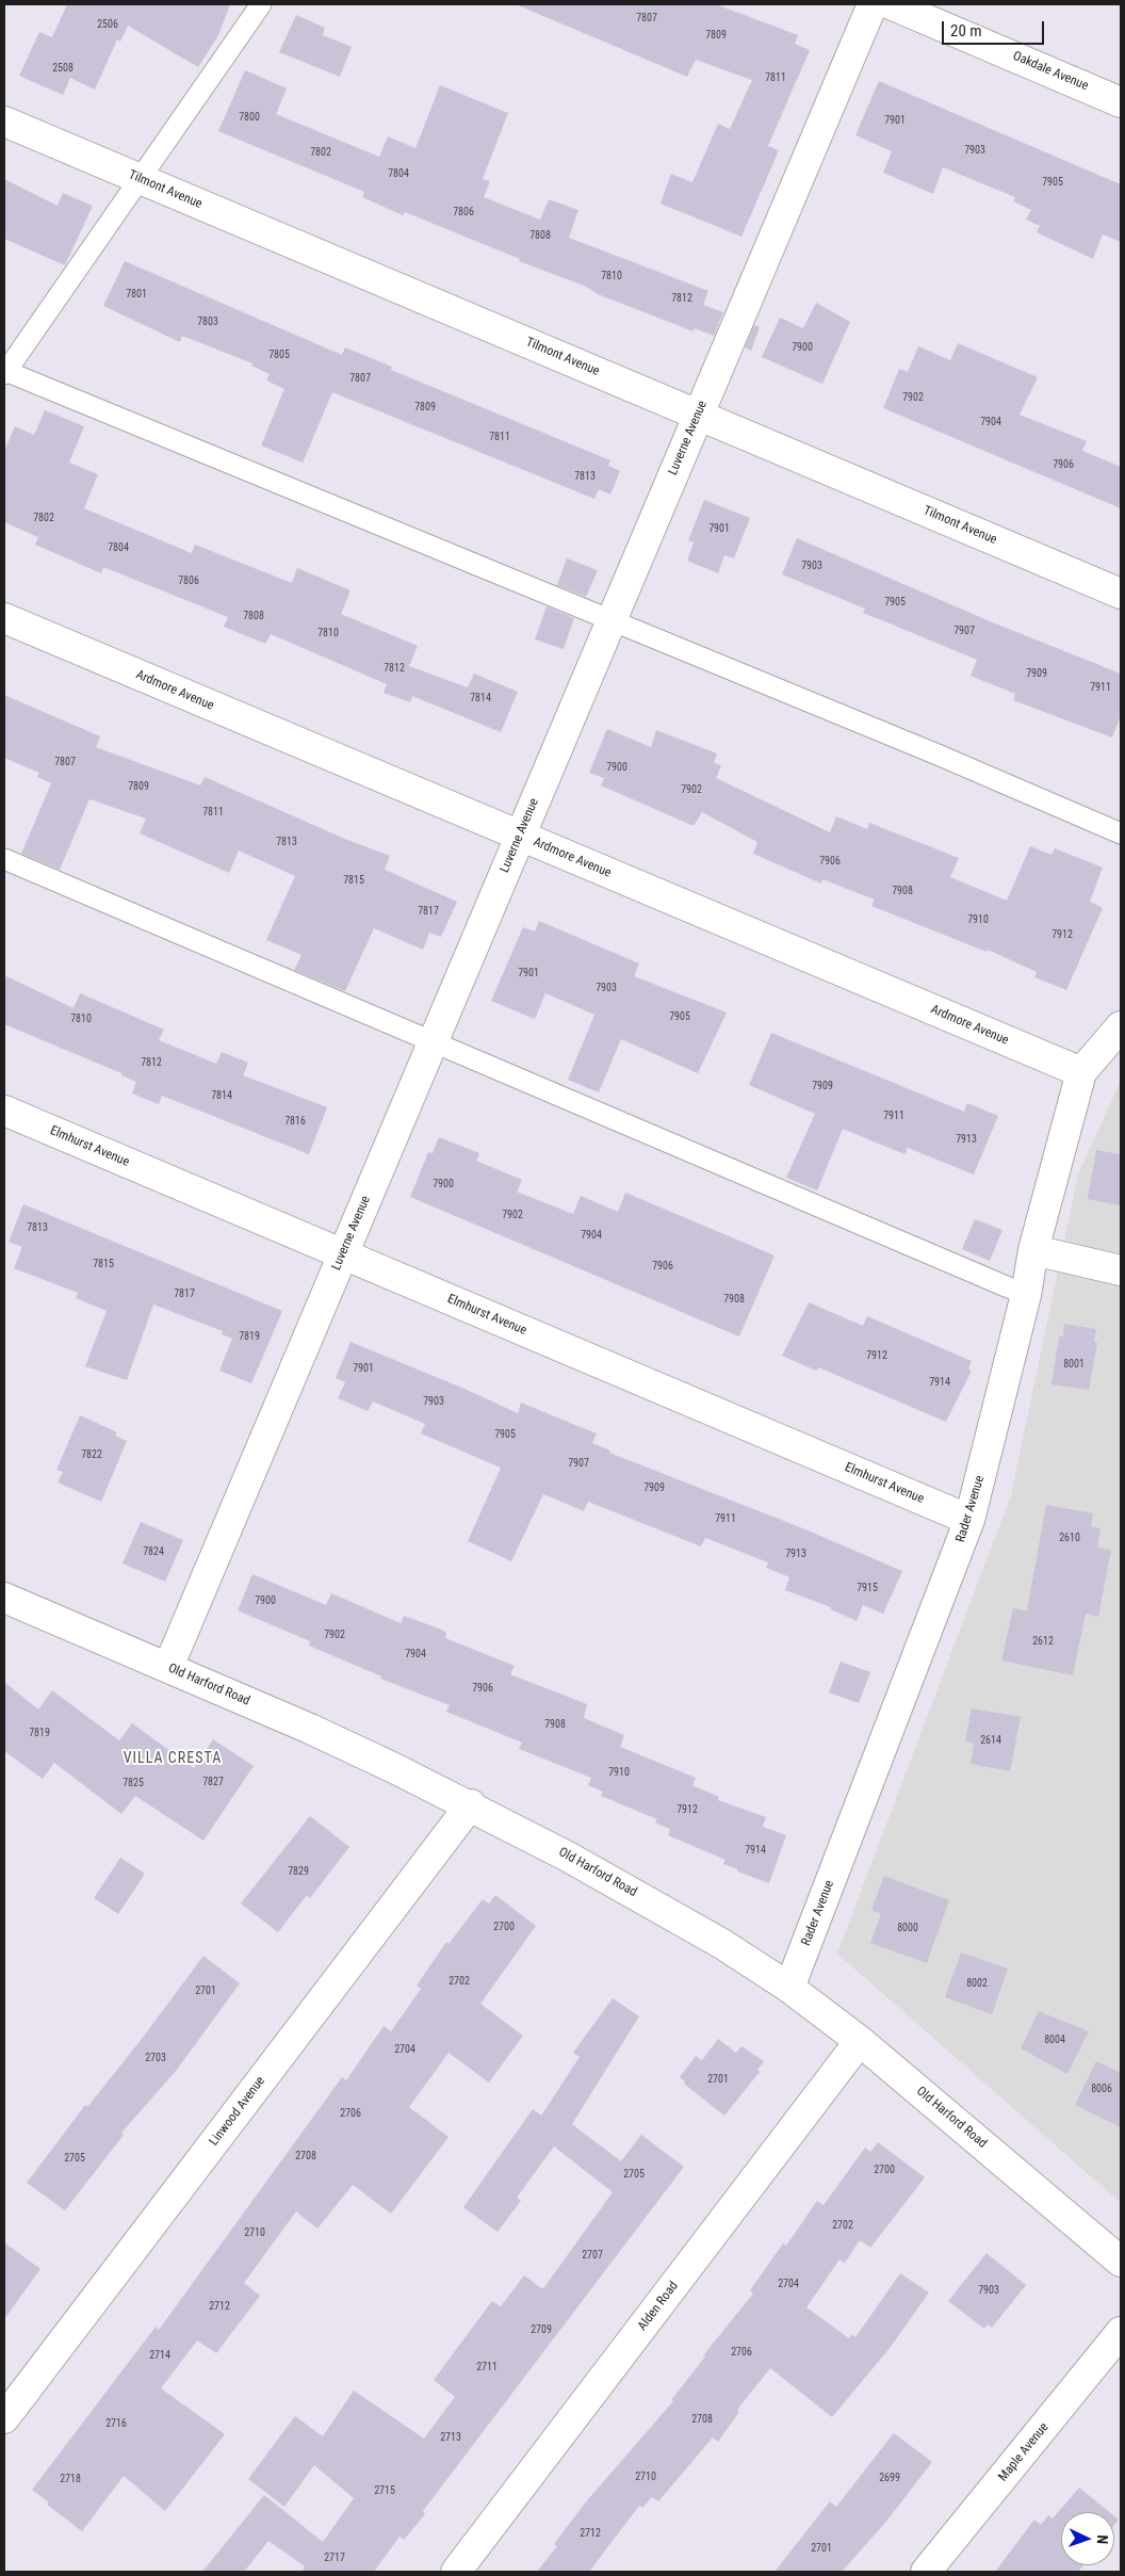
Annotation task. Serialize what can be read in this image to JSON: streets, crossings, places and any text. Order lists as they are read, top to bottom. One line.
{"streets":{"street":["Oakdale Avenue","Tilmont Avenue","Luverne Avenue","Ardmore Avenue","Elmhurst Avenue","Rader Avenue","Old Harford Road","Linwood Avenue","Alden Road","Maple Avenue"]},"crossings":[["Tilmont Avenue","Luverne Avenue"],["Luverne Avenue","Ardmore Avenue"],["Luverne Avenue","Elmhurst Avenue"],["Luverne Avenue","Old Harford Road"],["Ardmore Avenue","Rader Avenue"],["Elmhurst Avenue","Rader Avenue"],["Rader Avenue","Old Harford Road"],["Old Harford Road","Linwood Avenue"],["Old Harford Road","Alden Road"]],"districts":["VILLA CRESTA"],"house_numbers":["7807","2506","7809","2508","7811","7800","7901","7903","7802","7804","7905","7806","7808","7810","7801","7812","7803","7900","7805","7807","7902","7809","7904","7811","7906","7813","7802","7901","7804","7903","7806","7905","7808","7907","7810","7812","7909","7911","7814","7807","7900","7809","7902","7811","7813","7906","7815","7908","7817","7910","7912","7901","7903","7905","7810","7812","7909","7814","7911","7816","7913","7900","7902","7813","7904","7815","7906","7817","7908","7819","7912","8001","7901","7914","7903","7905","7822","7907","7909","7911","2610","7824","7913","7915","7900","7902","2612","7904","7906","7908","7819","2614","7910","7827","7825","7912","7914","7829","2700","8000","2702","8002","2701","8004","2704","2703","2701","8006","2706","2708","2705","2700","2705","2702","2710","2707","2704","7903","2712","2709","2706","2714","2711","2708","2716","2713","2710","2699","2718","2715","2712","2701","2717"],"scale_bar":"20 m","north":"right"}
